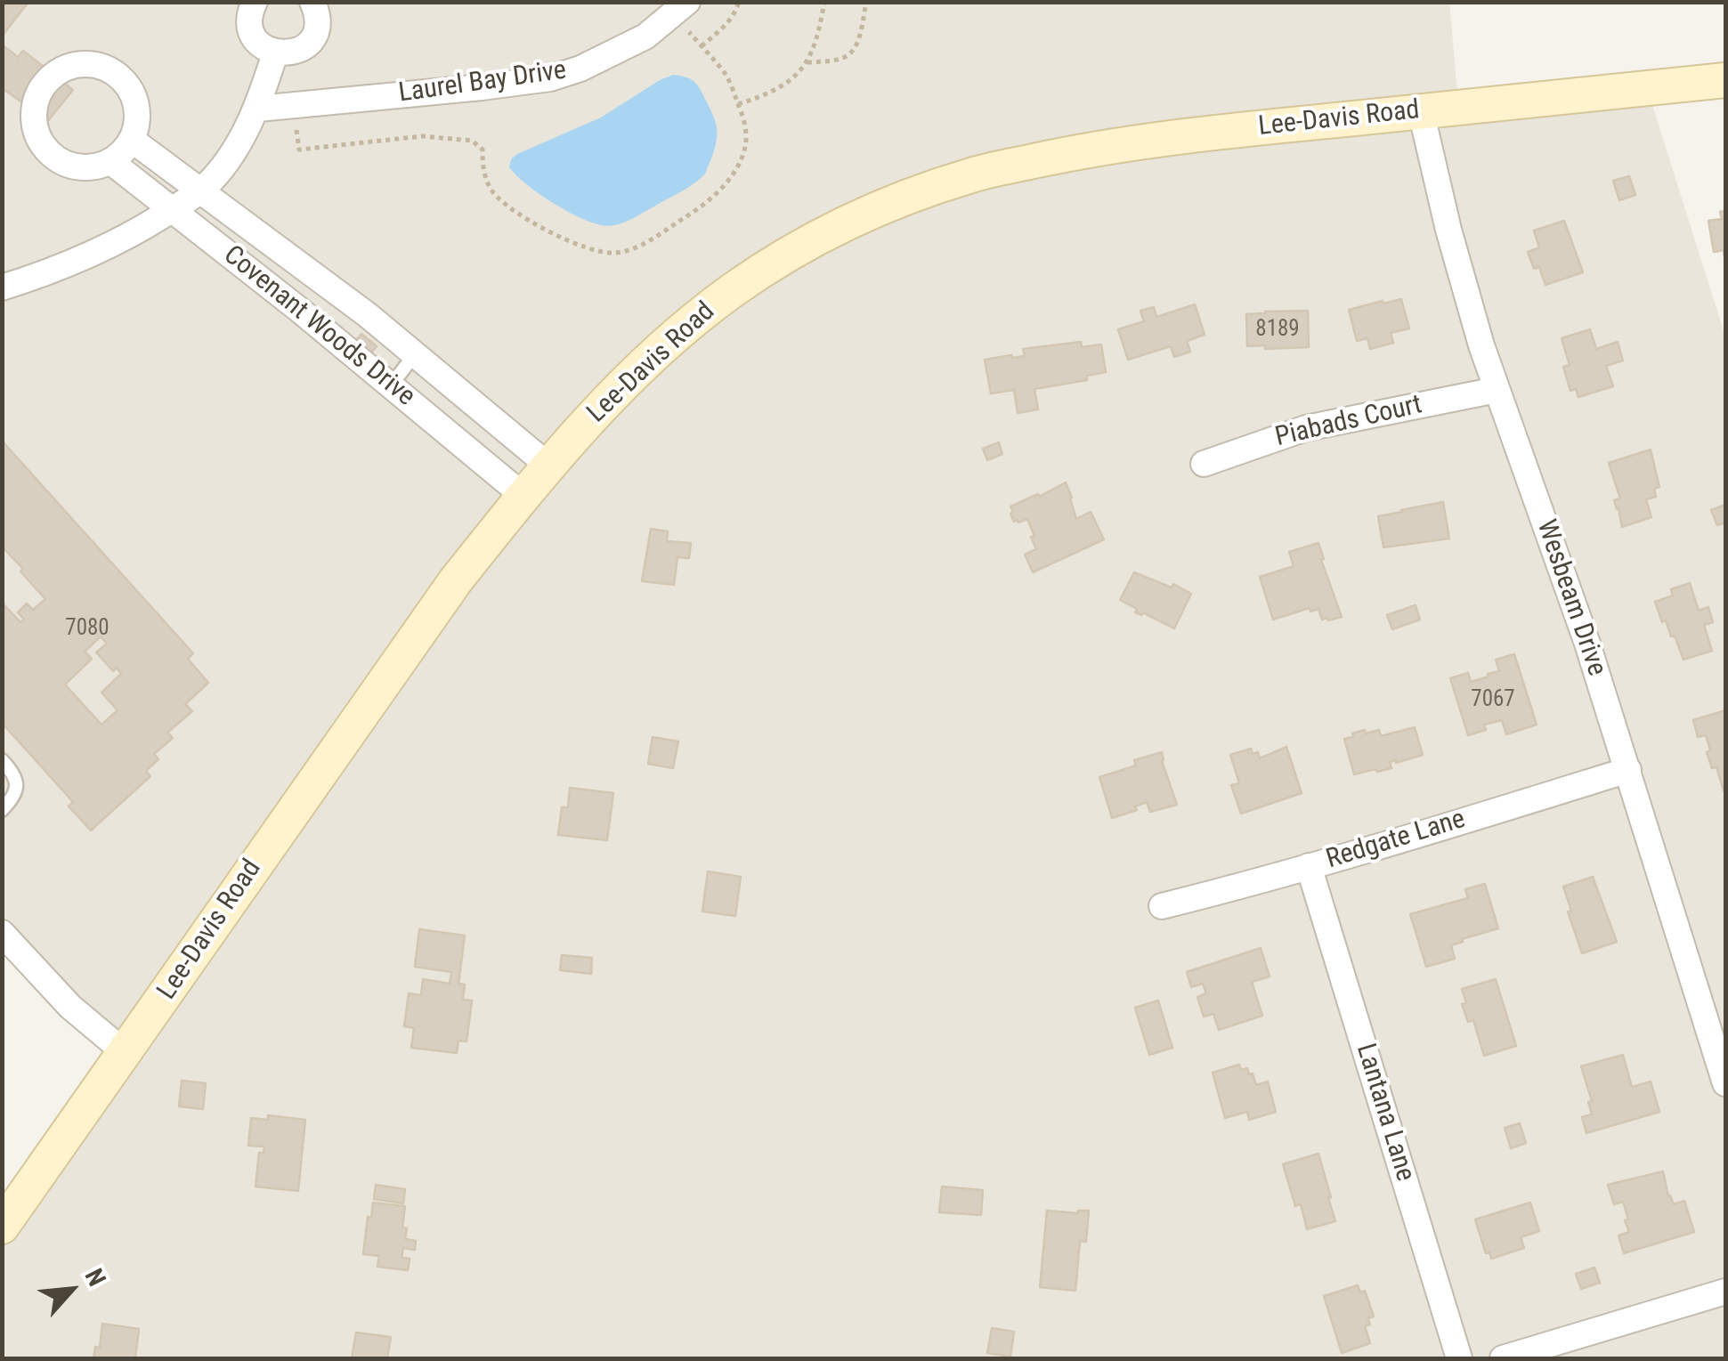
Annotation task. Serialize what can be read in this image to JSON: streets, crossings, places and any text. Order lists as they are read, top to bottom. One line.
{"streets":{"main road":["Lee-Davis Road"],"street":["Laurel Bay Drive","Covenant Woods Drive","Piabads Court","Wesbeam Drive","Redgate Lane","Lantana Lane"]},"crossings":[["Lee-Davis Road","Covenant Woods Drive"],["Lee-Davis Road","Wesbeam Drive"],["Piabads Court","Wesbeam Drive"],["Wesbeam Drive","Redgate Lane"],["Redgate Lane","Lantana Lane"]],"house_numbers":["8189","7080","7067"],"north":"top right"}
